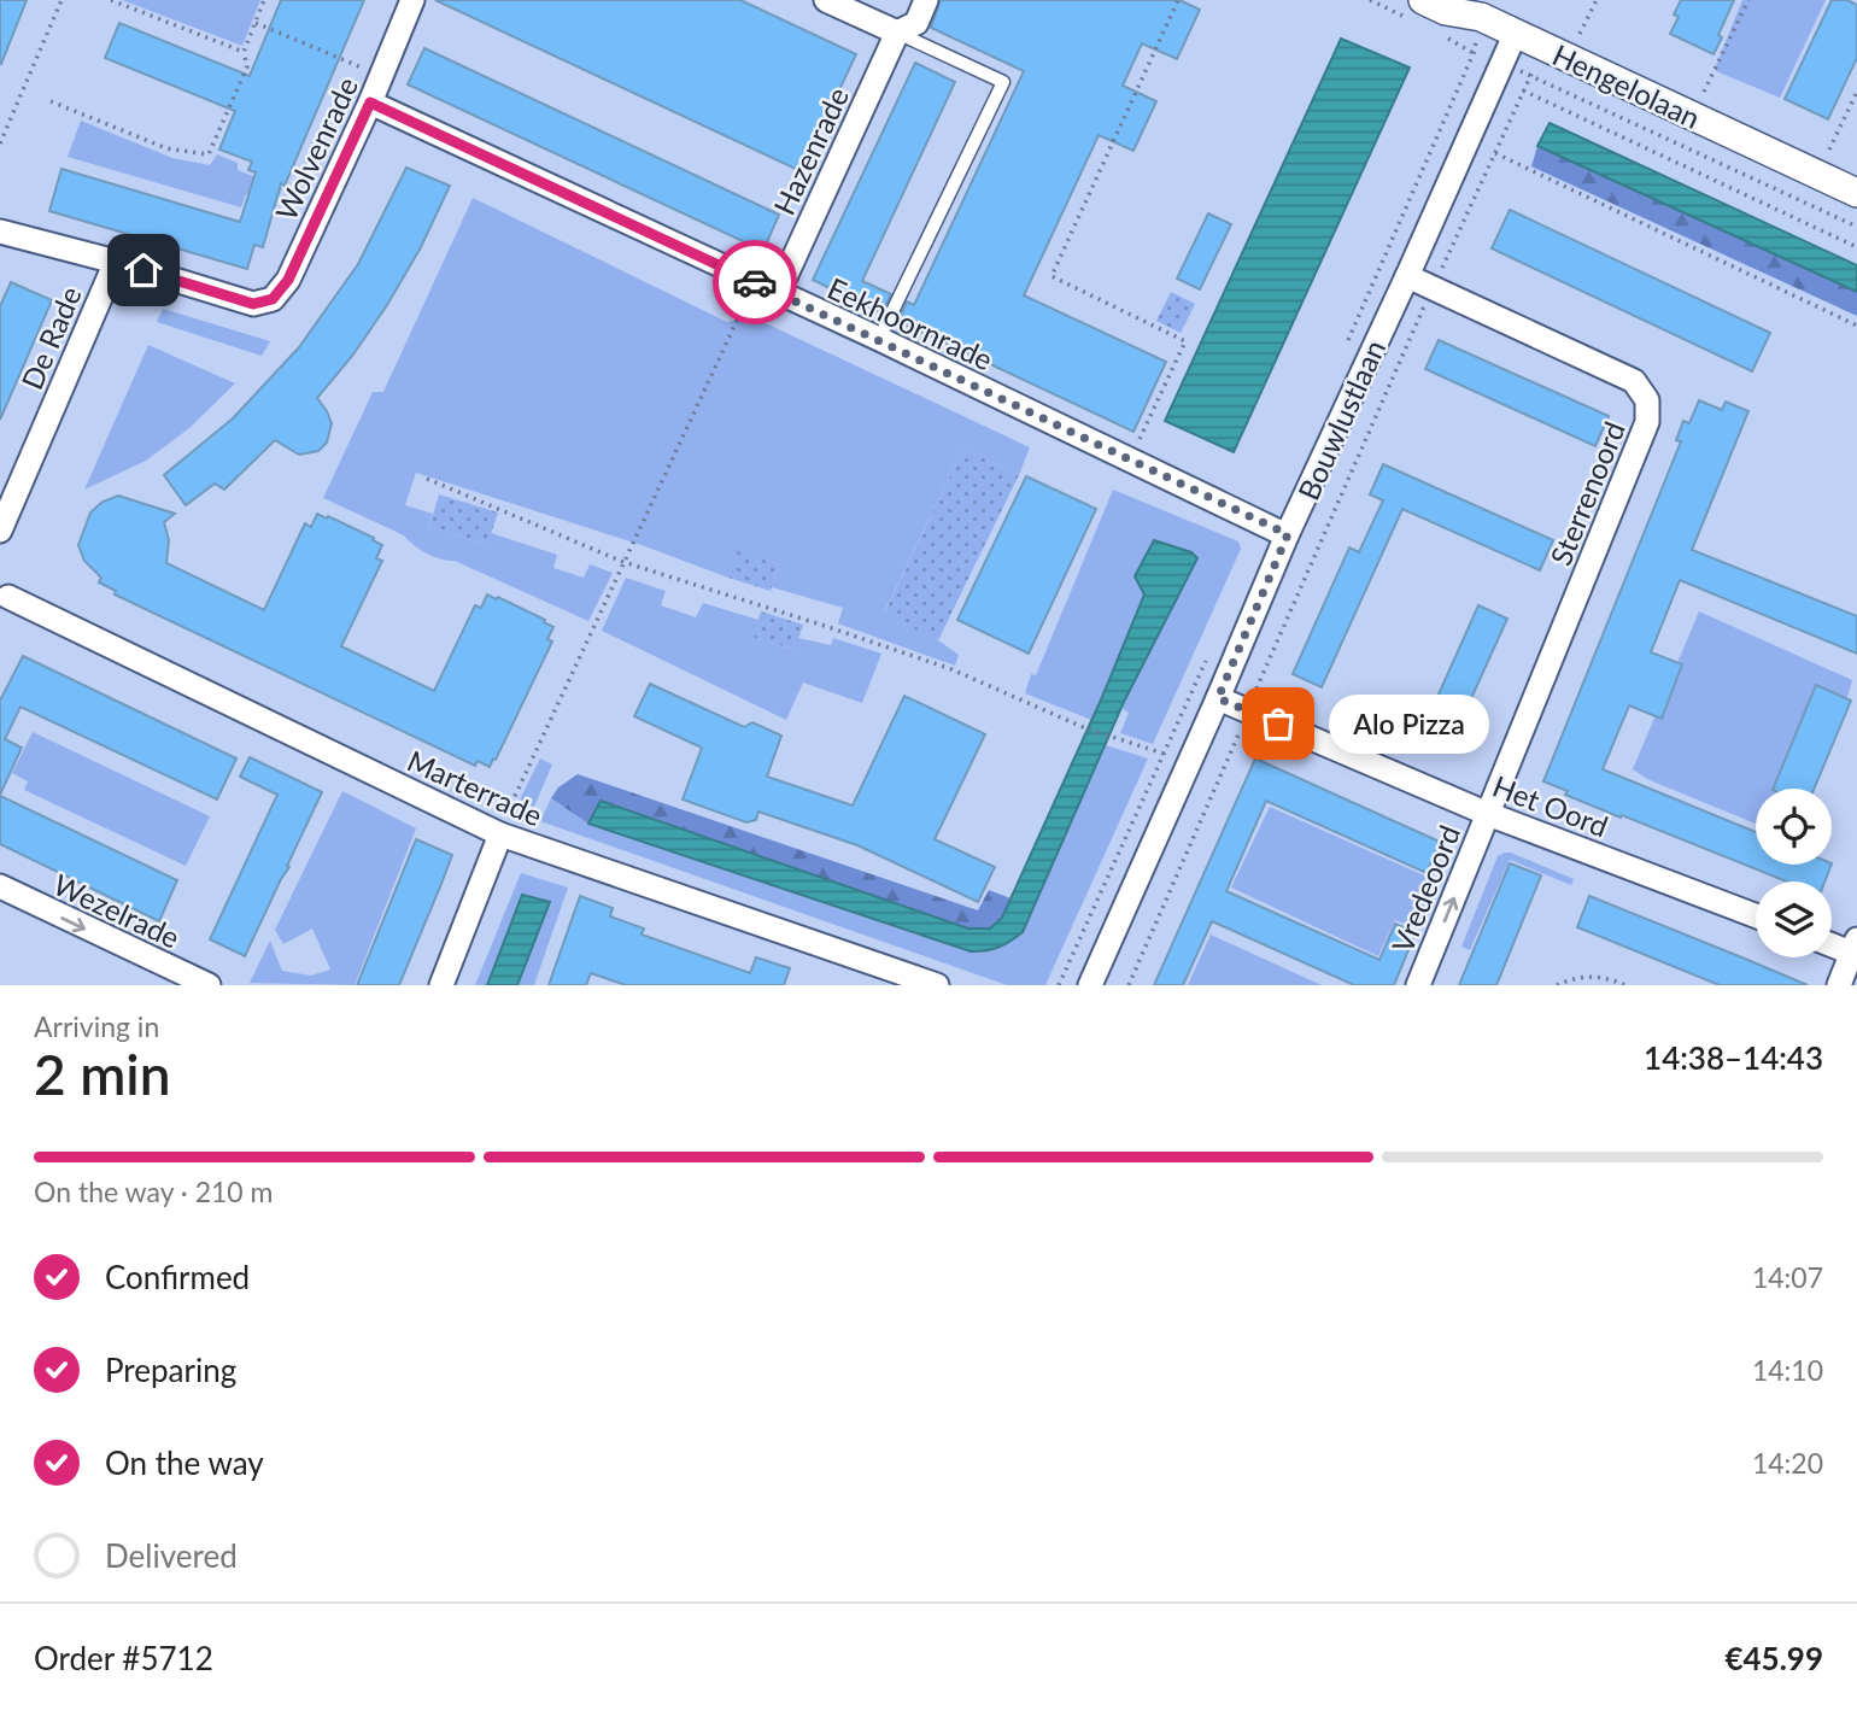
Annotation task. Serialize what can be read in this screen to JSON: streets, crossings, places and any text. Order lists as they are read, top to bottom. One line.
{"streets":{"street":["Hengelolaan","Wolvenrade","Hazenrade","Eekhoornrade","De Rade","Bouwlustlaan","Sterrenoord","Marterrade","Het Oord","Vredeoord","Wezelrade"]},"crossings":[["Hengelolaan","Bouwlustlaan"],["Wolvenrade","Eekhoornrade"],["Wolvenrade","De Rade"],["Hazenrade","Eekhoornrade"],["Eekhoornrade","Bouwlustlaan"],["Bouwlustlaan","Sterrenoord"],["Bouwlustlaan","Het Oord"],["Sterrenoord","Het Oord"],["Sterrenoord","Vredeoord"],["Het Oord","Vredeoord"]],"one_way":["Vredeoord","Wezelrade"],"places":["Alo Pizza"],"page":{"bubble":"Alo Pizza","heading":["2 min","Arriving in","14:38–14:43"],"panel":["Order #5712","€45.99"],"bar":"On the way · 210 m","list":[["Confirmed","14:07"],["Preparing","14:10"],["On the way","14:20"],"Delivered"]}}
